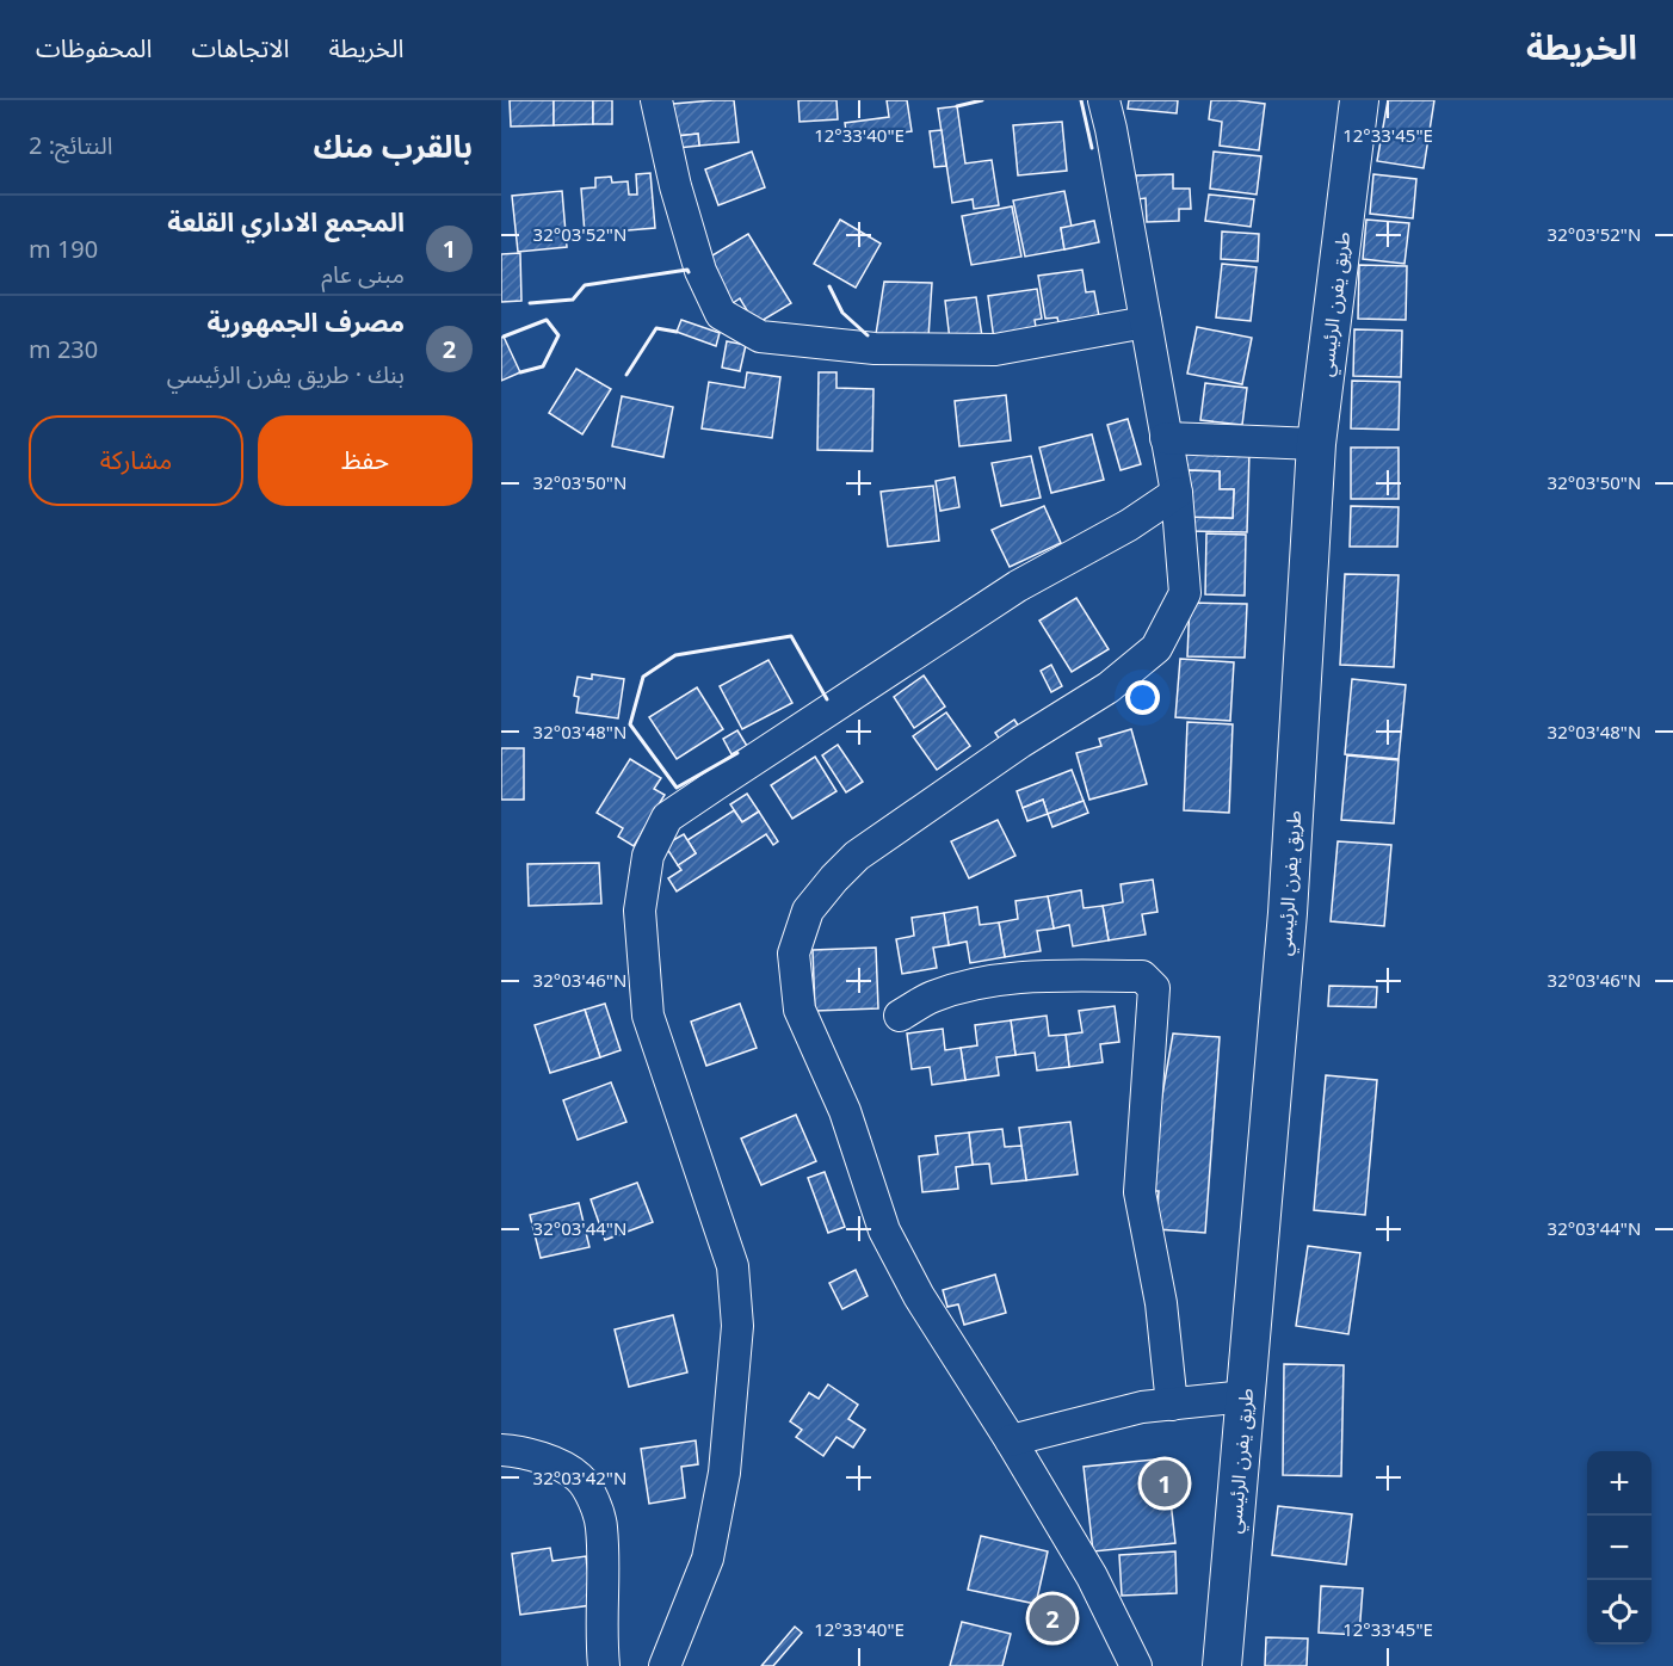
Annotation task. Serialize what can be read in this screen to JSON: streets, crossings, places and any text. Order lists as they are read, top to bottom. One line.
{"streets":{"main road":["طريق يفرن الرئيسي"]},"page":{"header":"الخريطة","nav":["الخريطة","الاتجاهات","المحفوظات"],"heading":["بالقرب منك","النتائج: 2"],"list":[{"mark":"1","name":"المجمع الاداري القلعة","note":"مبنى عام","value":"190 m"},{"mark":"2","name":"مصرف الجمهورية","note":"بنك · طريق يفرن الرئيسي","value":"230 m"}],"buttons":["حفظ","مشاركة"],"map_buttons":["+","−"],"pins":["1","2"]},"coordinates":["12°33'40\"E","12°33'45\"E","32°03'52\"N","32°03'50\"N","32°03'48\"N","32°03'46\"N","32°03'44\"N","32°03'42\"N"]}
